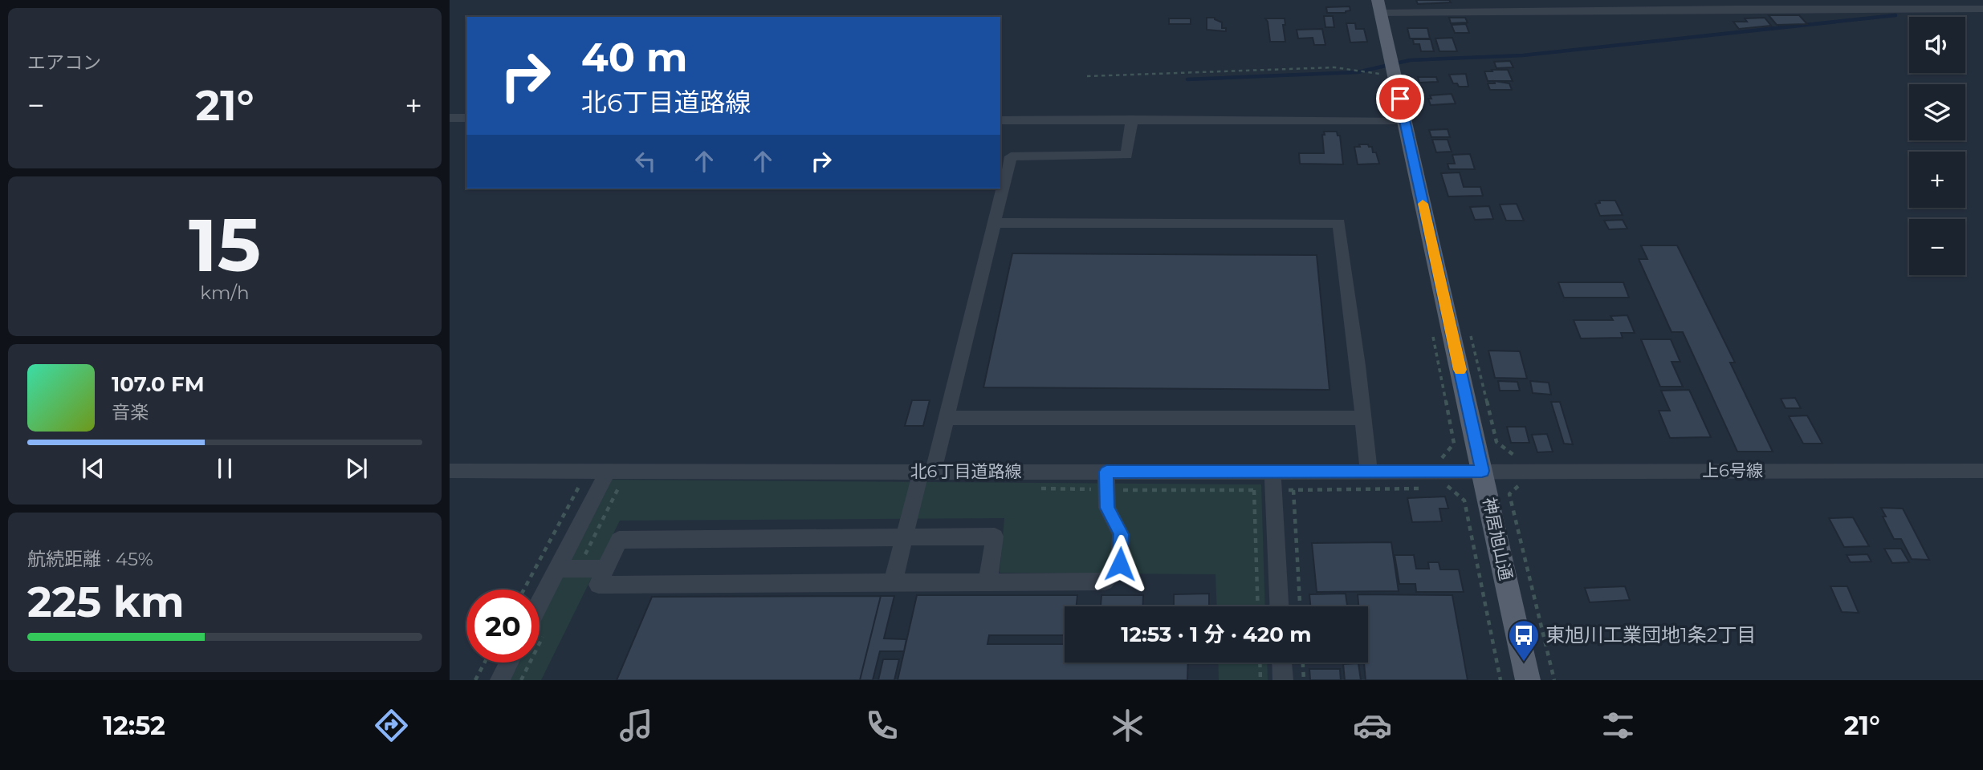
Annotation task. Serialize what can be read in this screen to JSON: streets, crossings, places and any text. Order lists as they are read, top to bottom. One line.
{"streets":{"main road":["神居旭山通"],"street":["上6号線","北6丁目道路線"]},"crossings":[["上6号線","北6丁目道路線"],["上6号線","神居旭山通"],["北6丁目道路線","神居旭山通"]],"places":{"bus stop":["東旭川工業団地1条2丁目"]},"page":{"tile":["エアコン",["15","km/h"],["航続距離 · 45%","225 km"]],"map_buttons":["+","−"],"turn":["40 m","北6丁目道路線"],"heat":["−","21°","+"],"song":["107.0 FM","音楽"],"limit":"20","trip":"12:53 · 1 分 · 420 m","tabs":["12:52","21°"]}}
